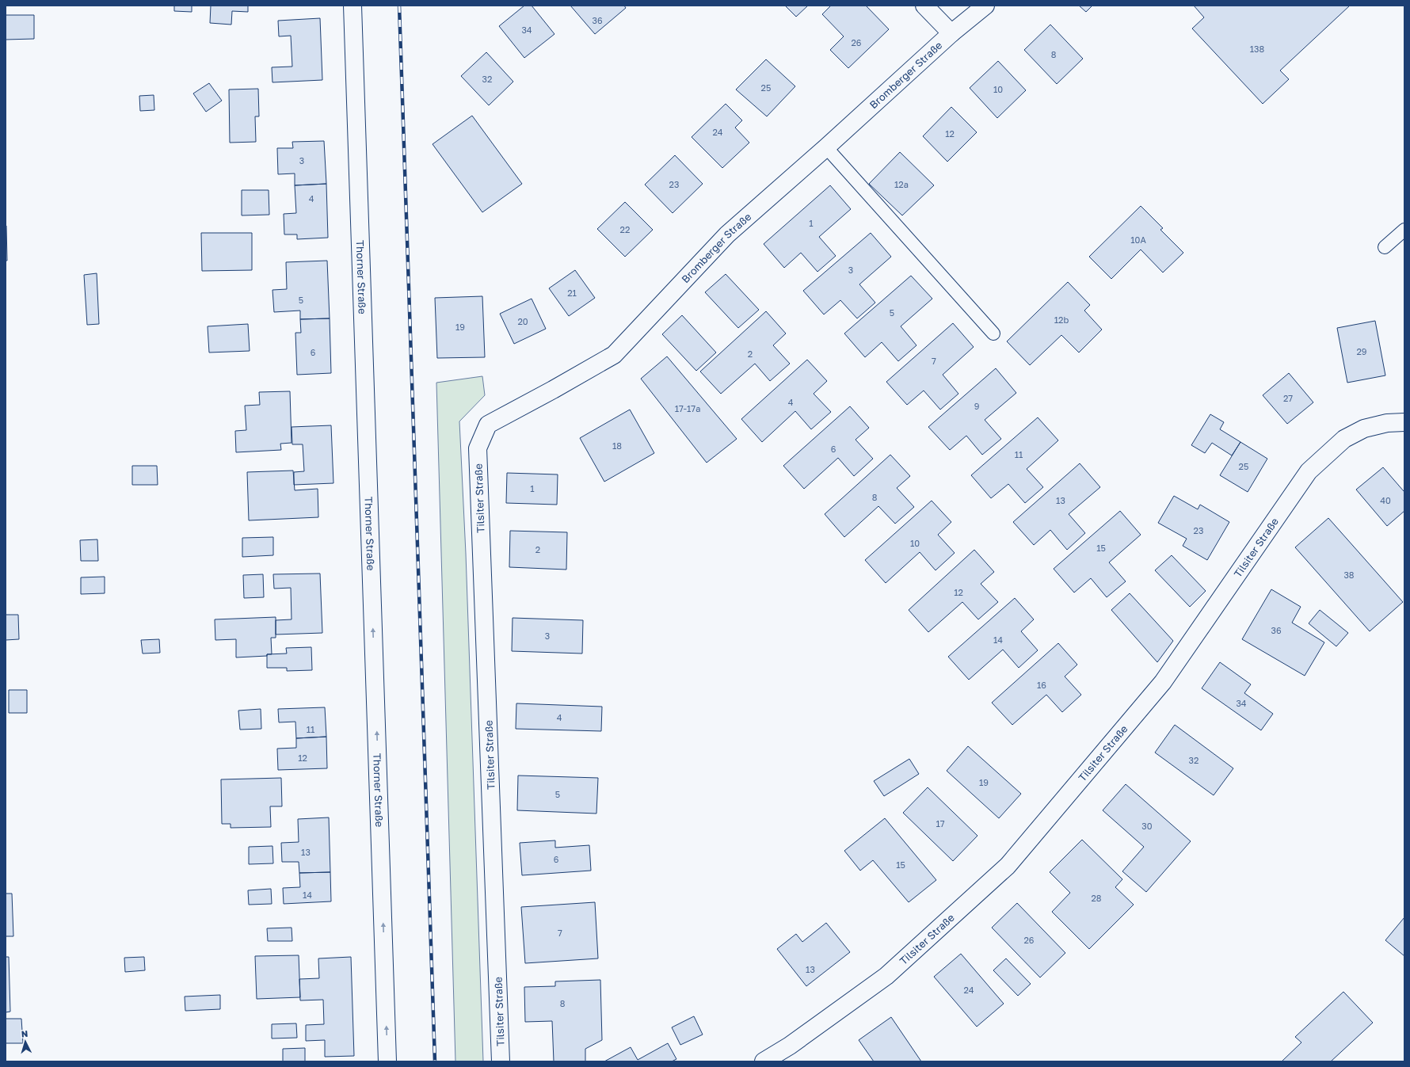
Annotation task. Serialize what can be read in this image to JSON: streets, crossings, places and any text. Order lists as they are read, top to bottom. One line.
{"streets":{"street":["Bromberger Straße","Thorner Straße","Tilsiter Straße"]},"crossings":[["Bromberger Straße","Tilsiter Straße"]],"one_way":["Thorner Straße"],"house_numbers":["36","34","26","138","8","32","25","10","24","12","3","23","12a","4","1","22","10A","3","21","5","5","12b","20","19","29","6","2","7","27","4","9","17-17a","18","6","11","25","1","8","13","40","23","10","15","2","38","12","36","3","14","16","34","4","11","12","32","19","5","17","30","13","6","15","14","28","7","26","13","24","8"],"north":"top"}
